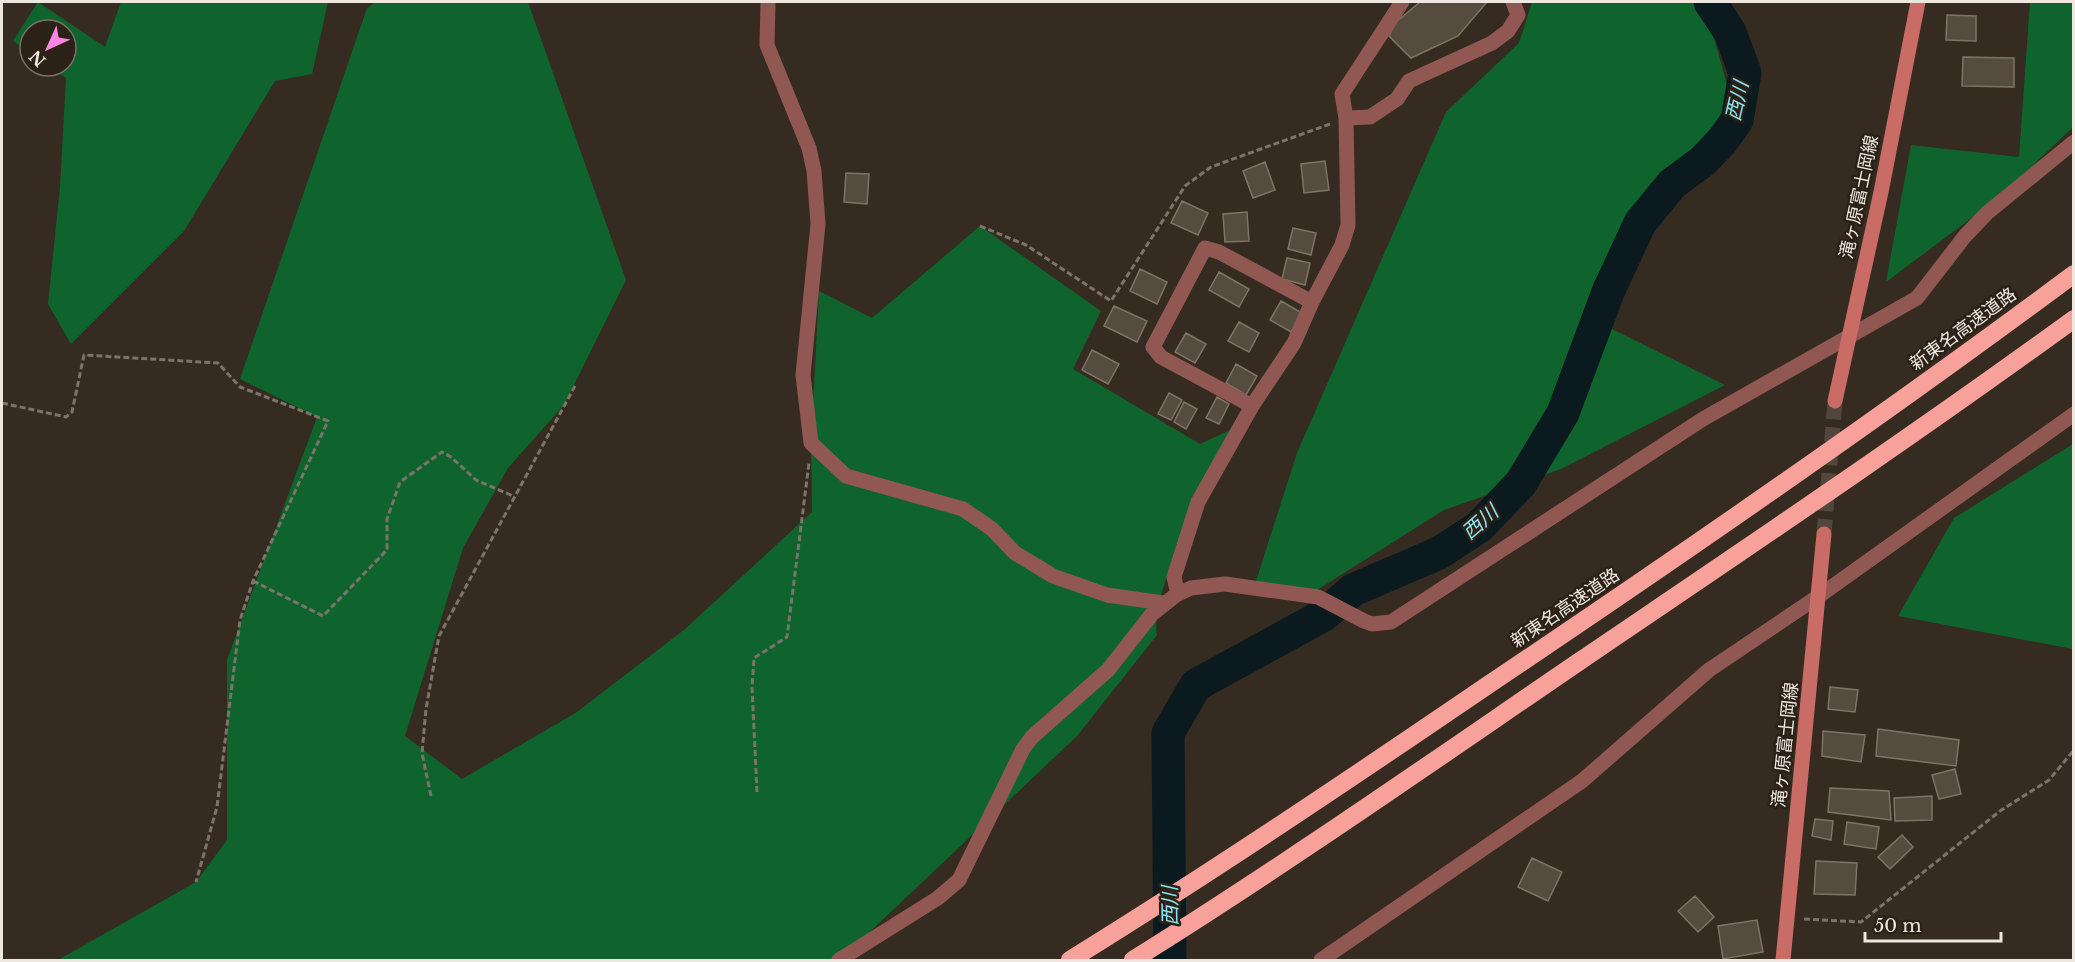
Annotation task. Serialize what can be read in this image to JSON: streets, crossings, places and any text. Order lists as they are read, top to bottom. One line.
{"streets":{"highway":["新東名高速道路"],"main road":["滝ヶ原富士岡線"]},"water":["西川"],"scale_bar":"50 m","north":"bottom left"}
